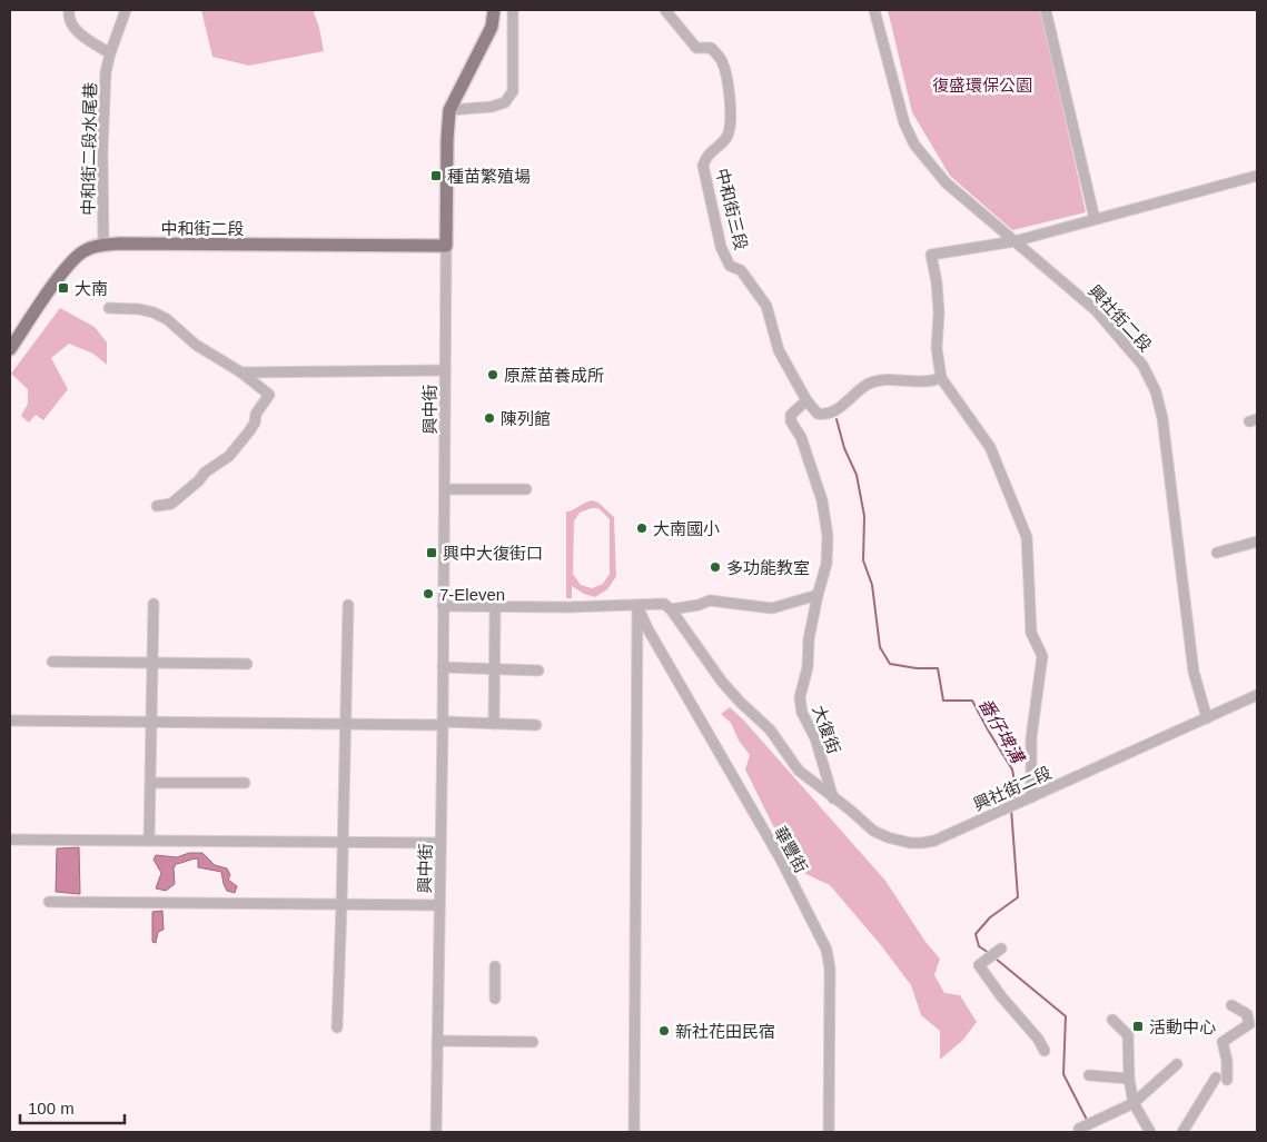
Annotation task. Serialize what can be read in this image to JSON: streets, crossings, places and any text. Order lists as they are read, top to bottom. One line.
{"streets":{"main road":["中和街二段"],"street":["中和街二段水尾巷","中和街三段","興社街二段","興中街","大復街","華豐街"]},"crossings":[["中和街二段水尾巷","中和街二段"],["中和街三段","大復街"],["中和街二段","興中街"],["興社街二段","大復街"]],"water":["番仔埤溝"],"parks":["復盛環保公園"],"places":{"transit":["種苗繁殖場","大南","興中大復街口","活動中心"],"other":["原蔗苗養成所","陳列館","大南國小","多功能教室","7-Eleven","新社花田民宿"]},"scale_bar":"100 m"}
